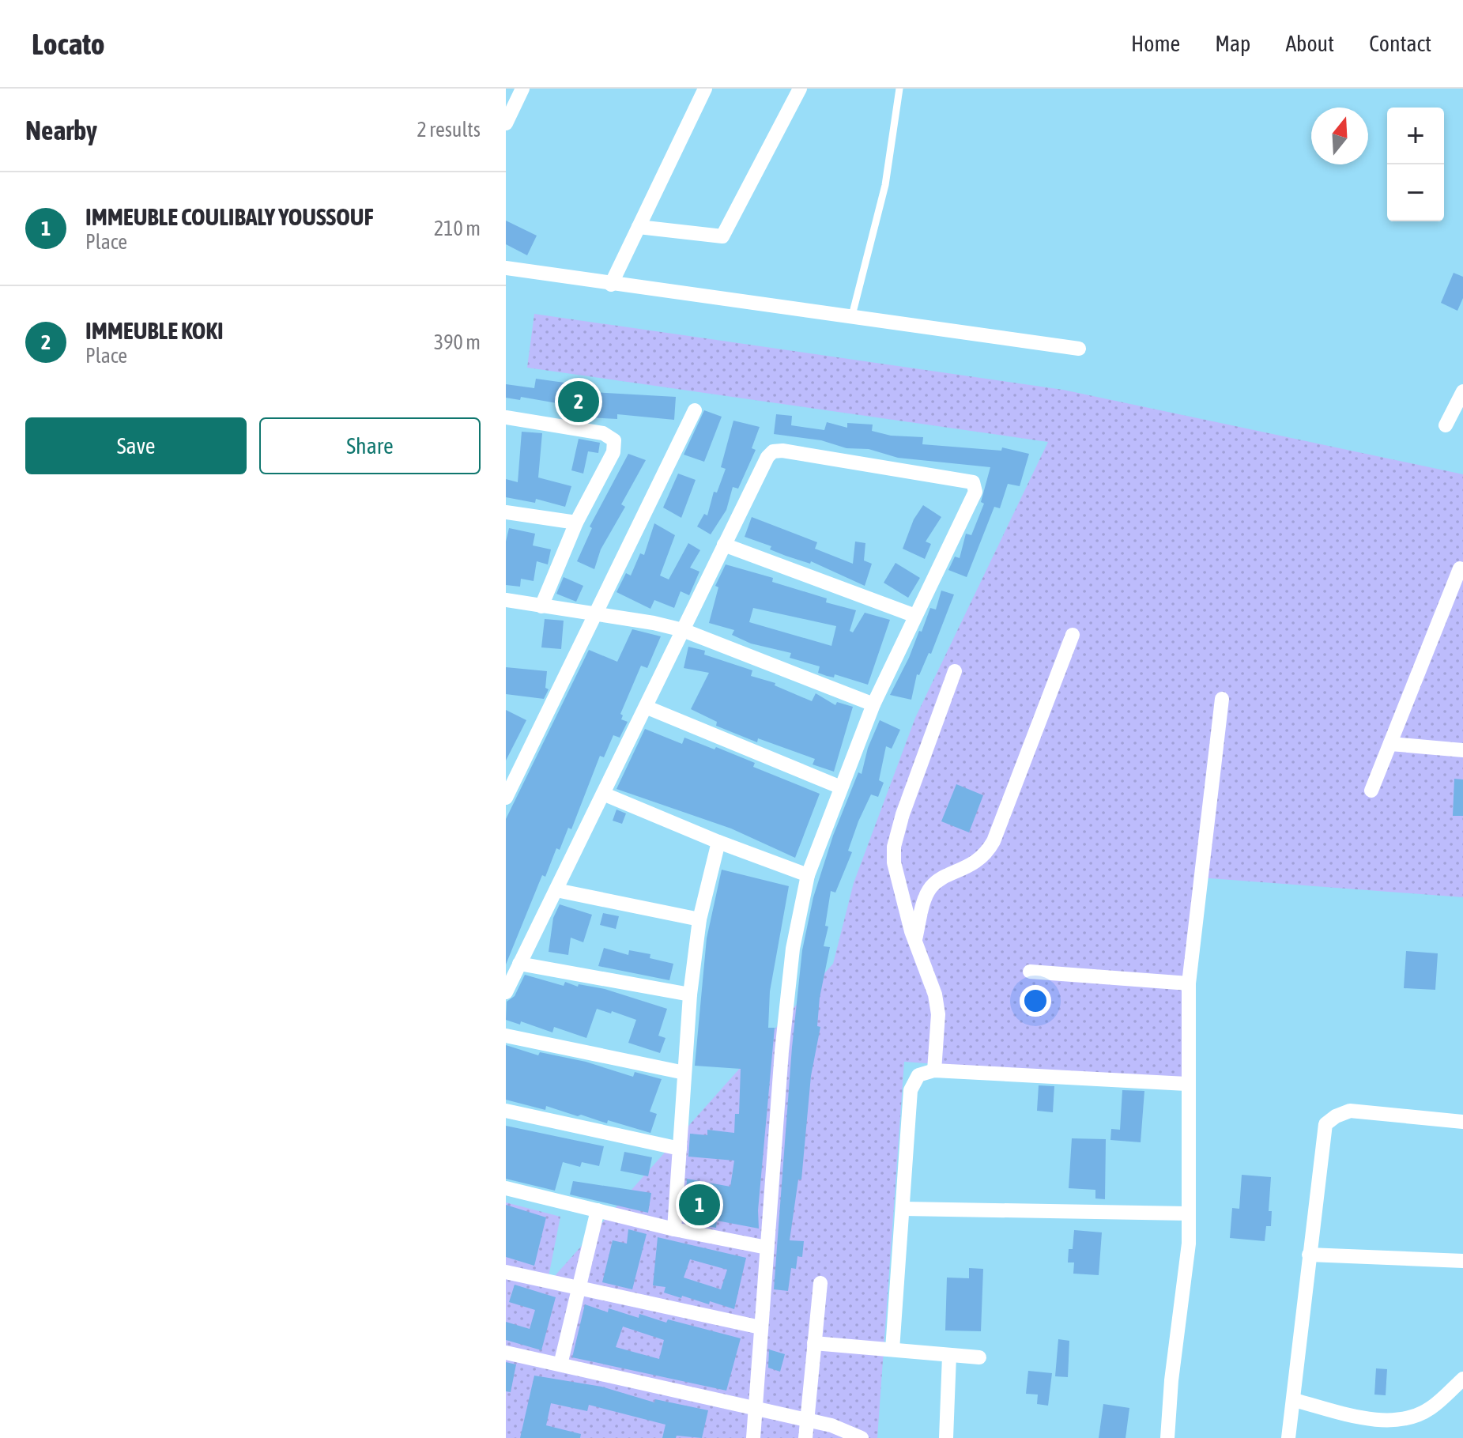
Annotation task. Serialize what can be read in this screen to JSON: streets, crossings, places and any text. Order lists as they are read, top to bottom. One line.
{"north":"top","page":{"header":"Locato","nav":["Home","Map","About","Contact"],"heading":["Nearby","2 results"],"map_buttons":["+","−"],"list":[{"mark":"1","name":"IMMEUBLE COULIBALY YOUSSOUF","note":"Place","value":"210 m"},{"mark":"2","name":"IMMEUBLE KOKI","note":"Place","value":"390 m"}],"pins":["2","1"],"buttons":["Save","Share"]}}
